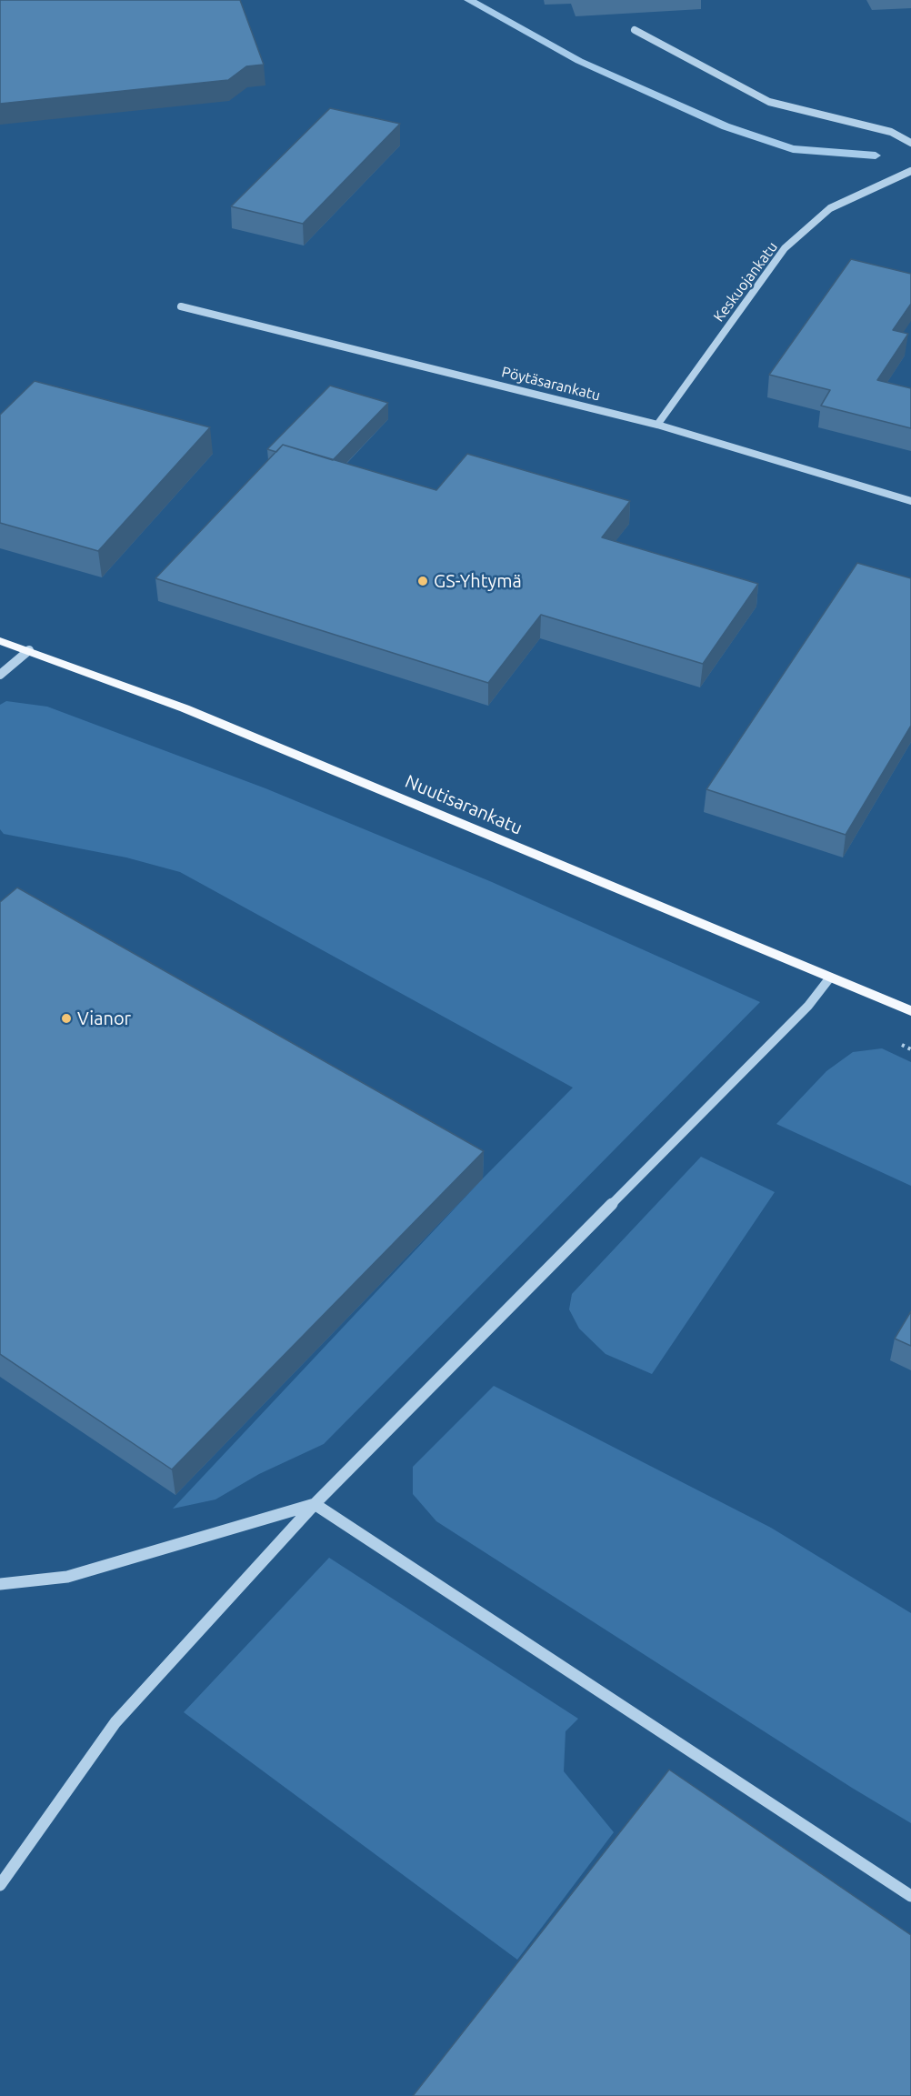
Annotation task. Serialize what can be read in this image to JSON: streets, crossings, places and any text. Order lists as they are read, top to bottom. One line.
{"streets":{"main road":["Nuutisarankatu"],"street":["Keskuojankatu","Pöytäsarankatu"]},"crossings":[["Keskuojankatu","Pöytäsarankatu"]],"places":["GS-Yhtymä","Vianor"]}
